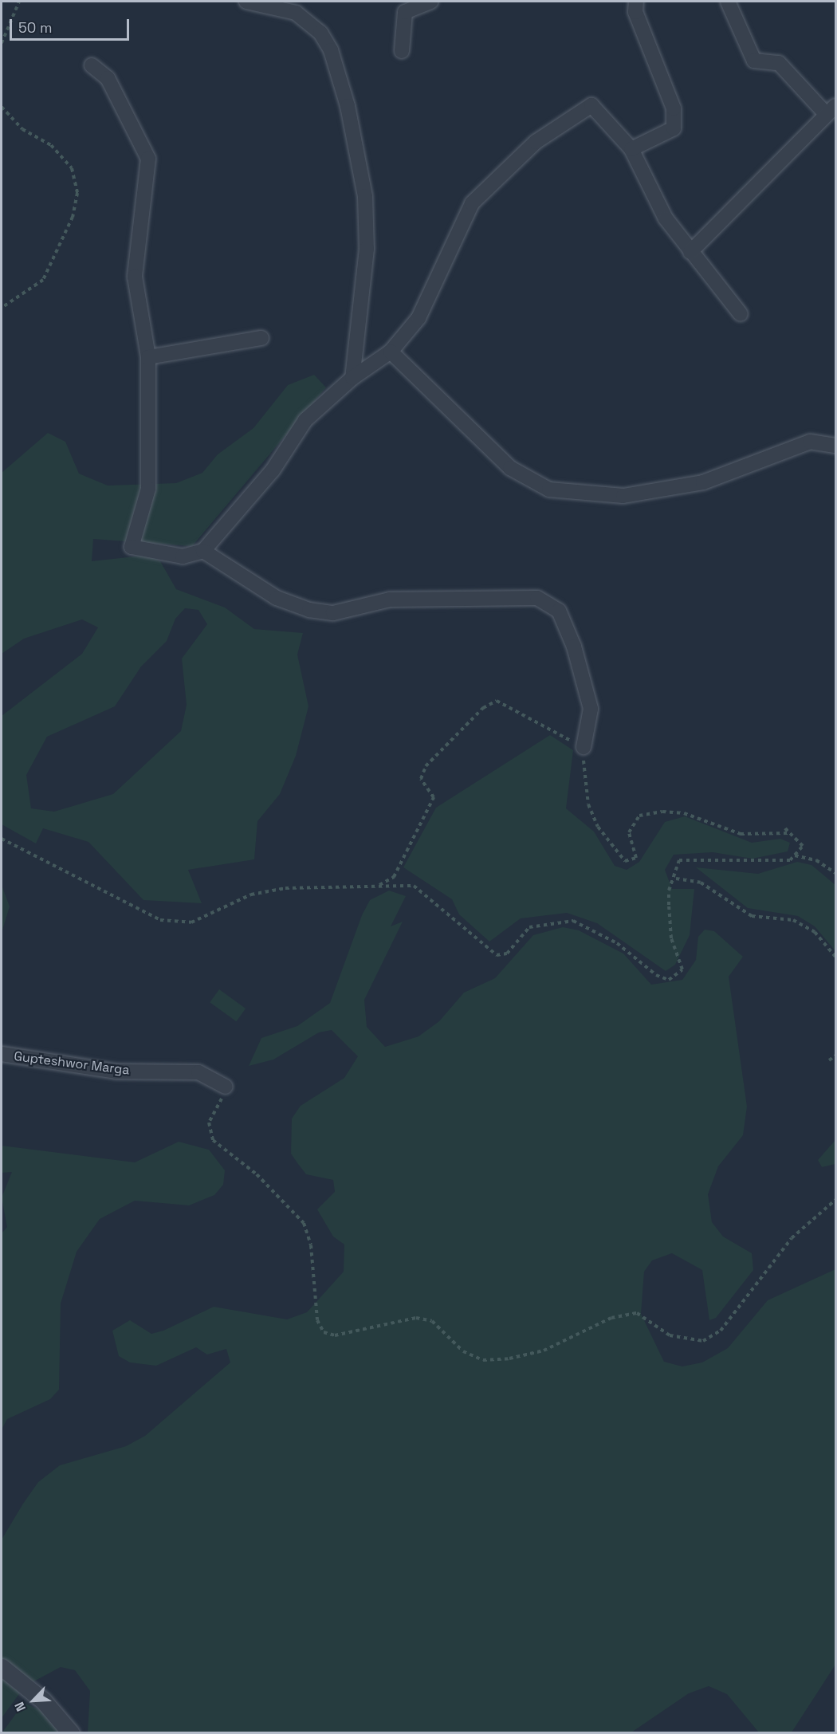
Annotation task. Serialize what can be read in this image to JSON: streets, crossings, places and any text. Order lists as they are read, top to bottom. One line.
{"streets":{"street":["Gupteshwor Marga"]},"scale_bar":"50 m","north":"bottom left"}
